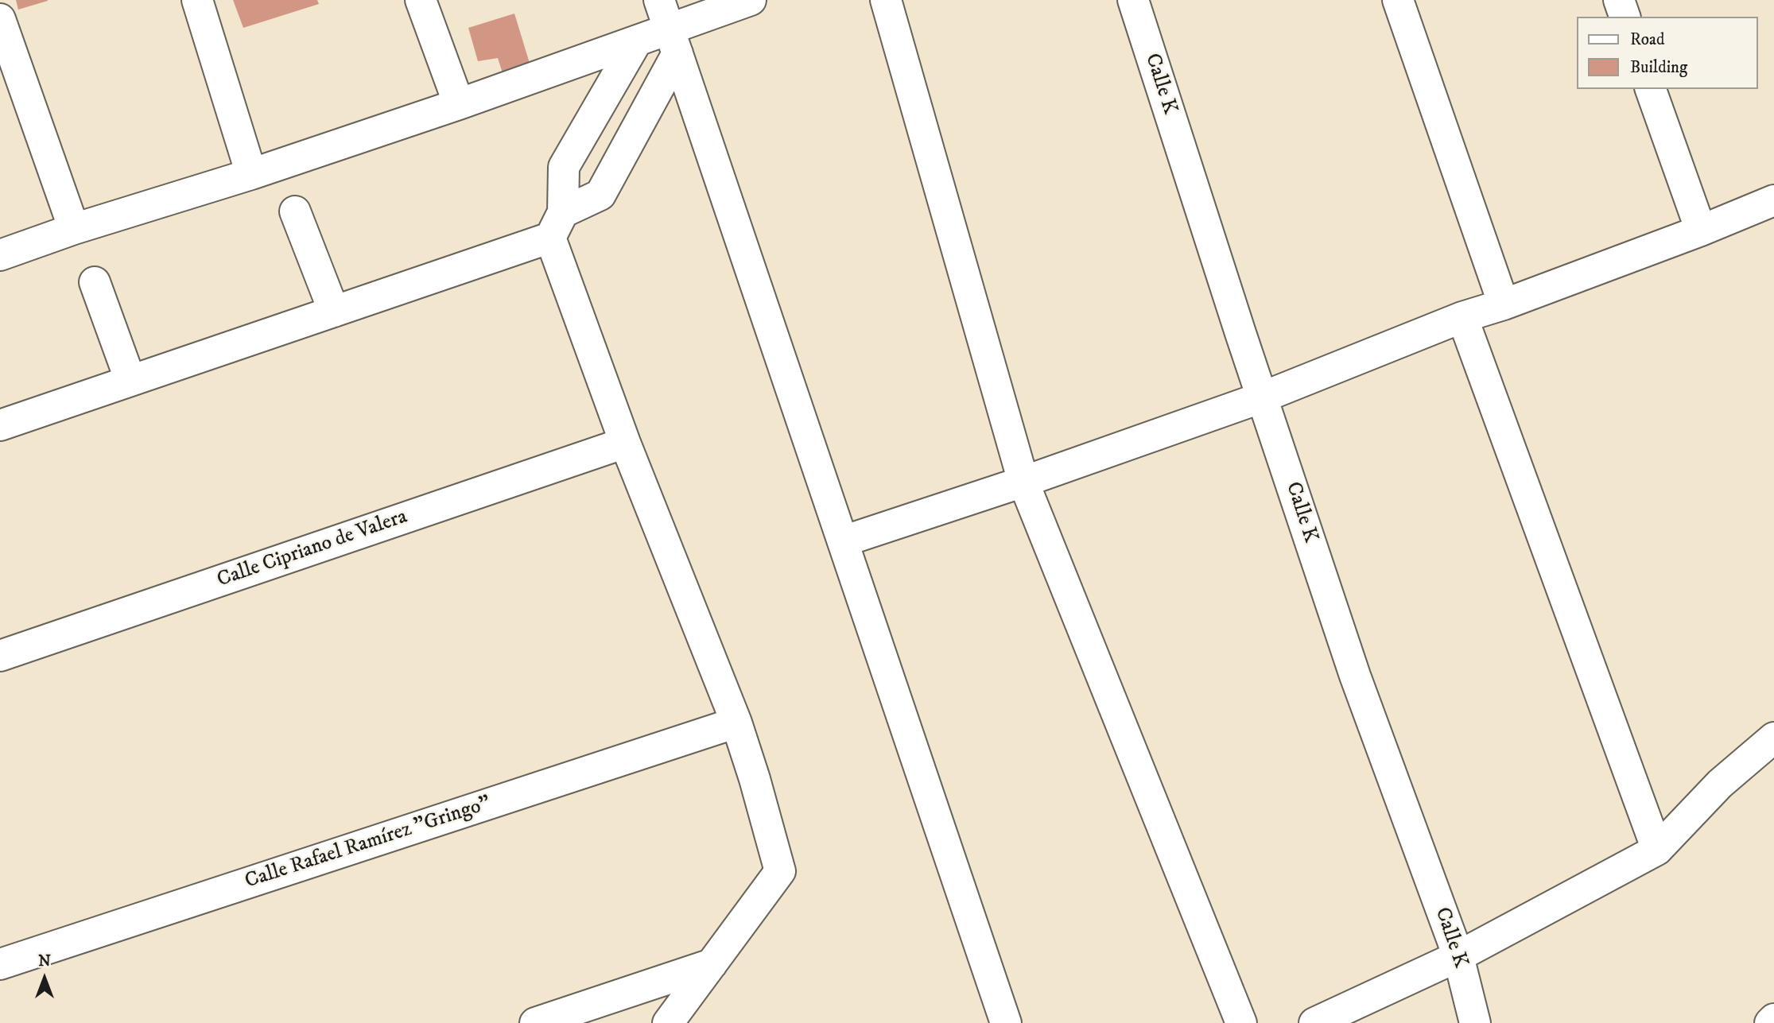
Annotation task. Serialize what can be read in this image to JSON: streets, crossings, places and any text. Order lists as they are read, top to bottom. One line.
{"streets":{"street":["Calle K","Calle Cipriano de Valera","Calle Rafael Ramírez \"Gringo\""]},"legend":["Road","Building"],"north":"top"}
